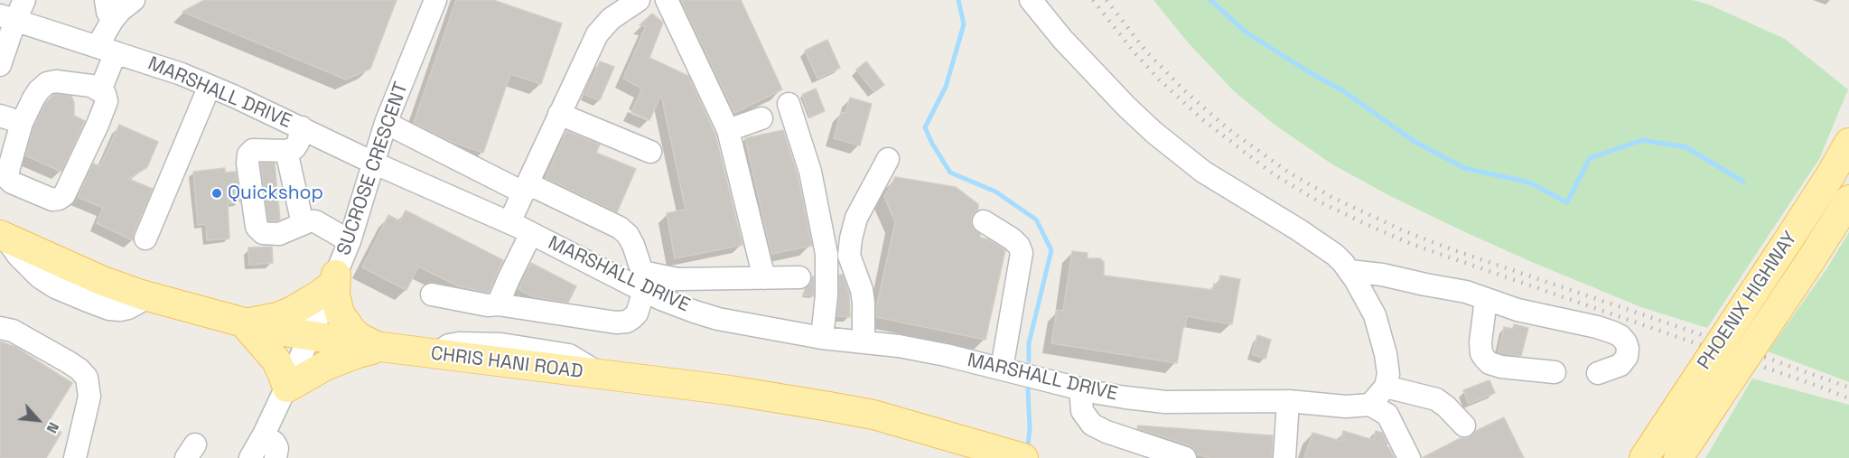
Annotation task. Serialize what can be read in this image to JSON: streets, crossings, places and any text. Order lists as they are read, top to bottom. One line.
{"streets":{"main road":["PHOENIX HIGHWAY","CHRIS HANI ROAD"],"lane":["MARSHALL DRIVE","SUCROSE CRESCENT"]},"crossings":[["MARSHALL DRIVE","SUCROSE CRESCENT"],["SUCROSE CRESCENT","CHRIS HANI ROAD"]],"places":["Quickshop"],"north":"bottom right"}
